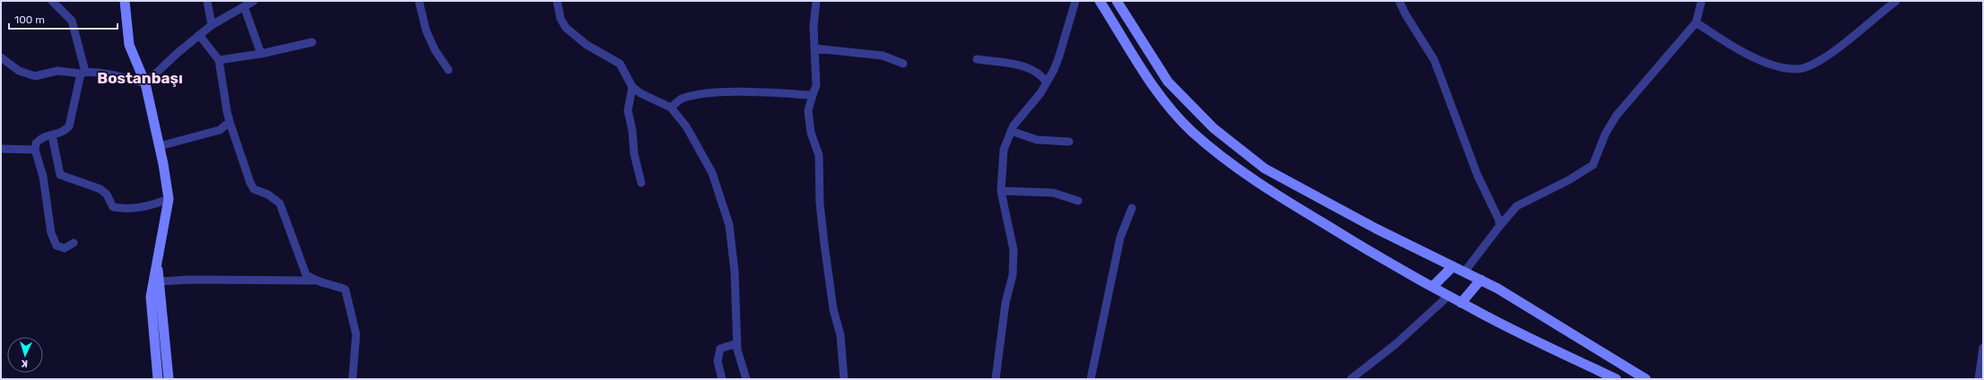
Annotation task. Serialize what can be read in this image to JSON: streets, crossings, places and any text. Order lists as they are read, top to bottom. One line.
{"districts":["Bostanbaşı"],"scale_bar":"100 m","north":"bottom"}
